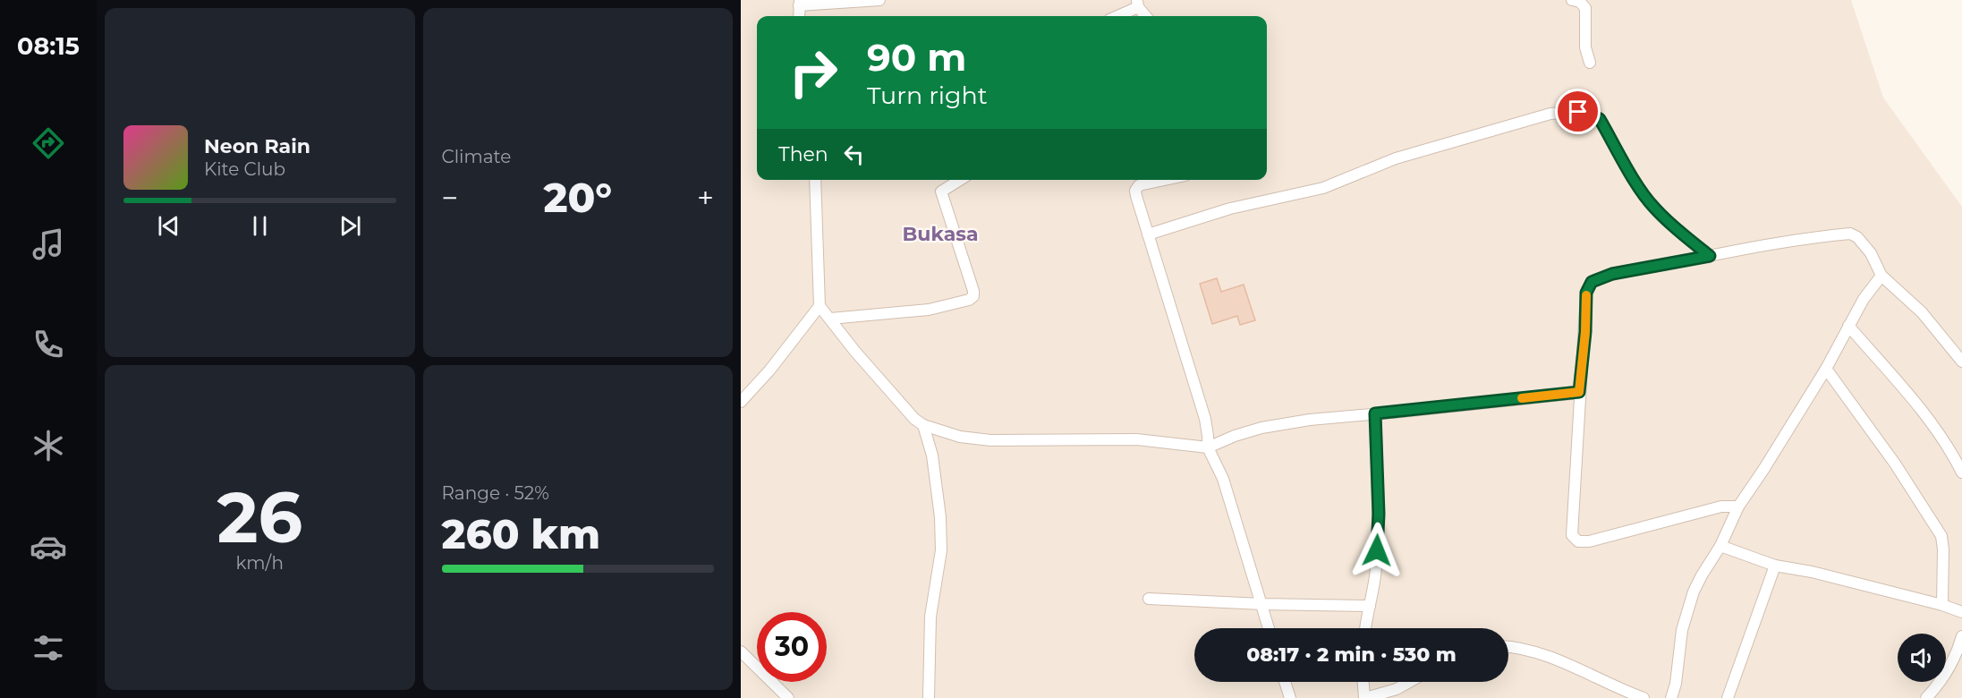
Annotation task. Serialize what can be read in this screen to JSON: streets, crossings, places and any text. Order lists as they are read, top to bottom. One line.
{"districts":["Bukasa"],"page":{"tabs":"08:15","tile":["Climate",["26","km/h"],["Range · 52%","260 km"]],"turn":["90 m","Turn right"],"song":["Neon Rain","Kite Club"],"then":"Then","heat":["−","20°","+"],"limit":"30","trip":"08:17 · 2 min · 530 m"}}
